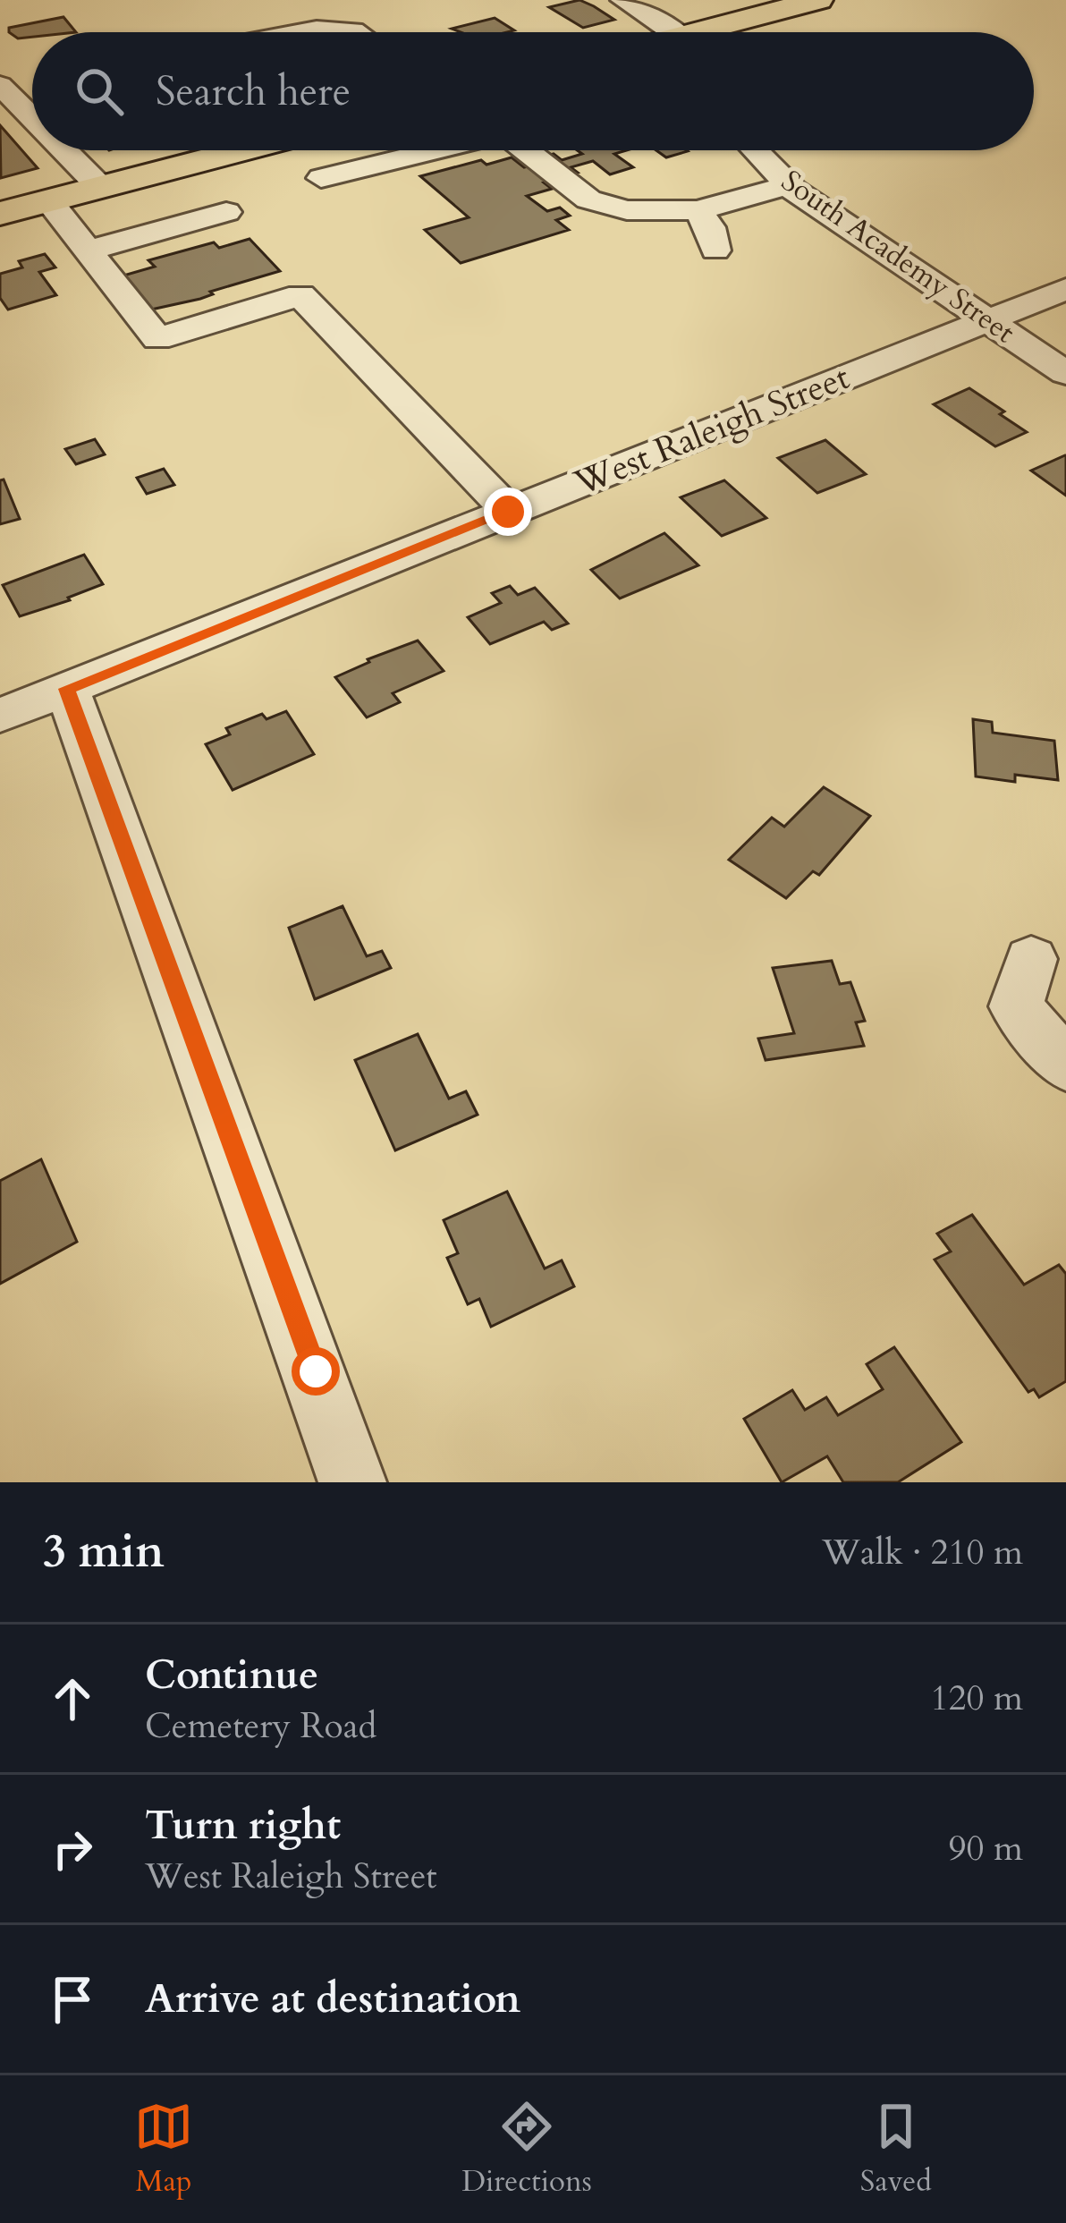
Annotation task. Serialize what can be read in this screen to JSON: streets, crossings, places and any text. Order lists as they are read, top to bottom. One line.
{"streets":{"street":["South Academy Street","West Raleigh Street"]},"crossings":[["South Academy Street","West Raleigh Street"]],"page":{"search":"Search here","heading":["3 min","Walk · 210 m"],"list":[["Continue","Cemetery Road","120 m"],["Turn right","West Raleigh Street","90 m"],"Arrive at destination"],"nav":["Map","Directions","Saved"]}}
